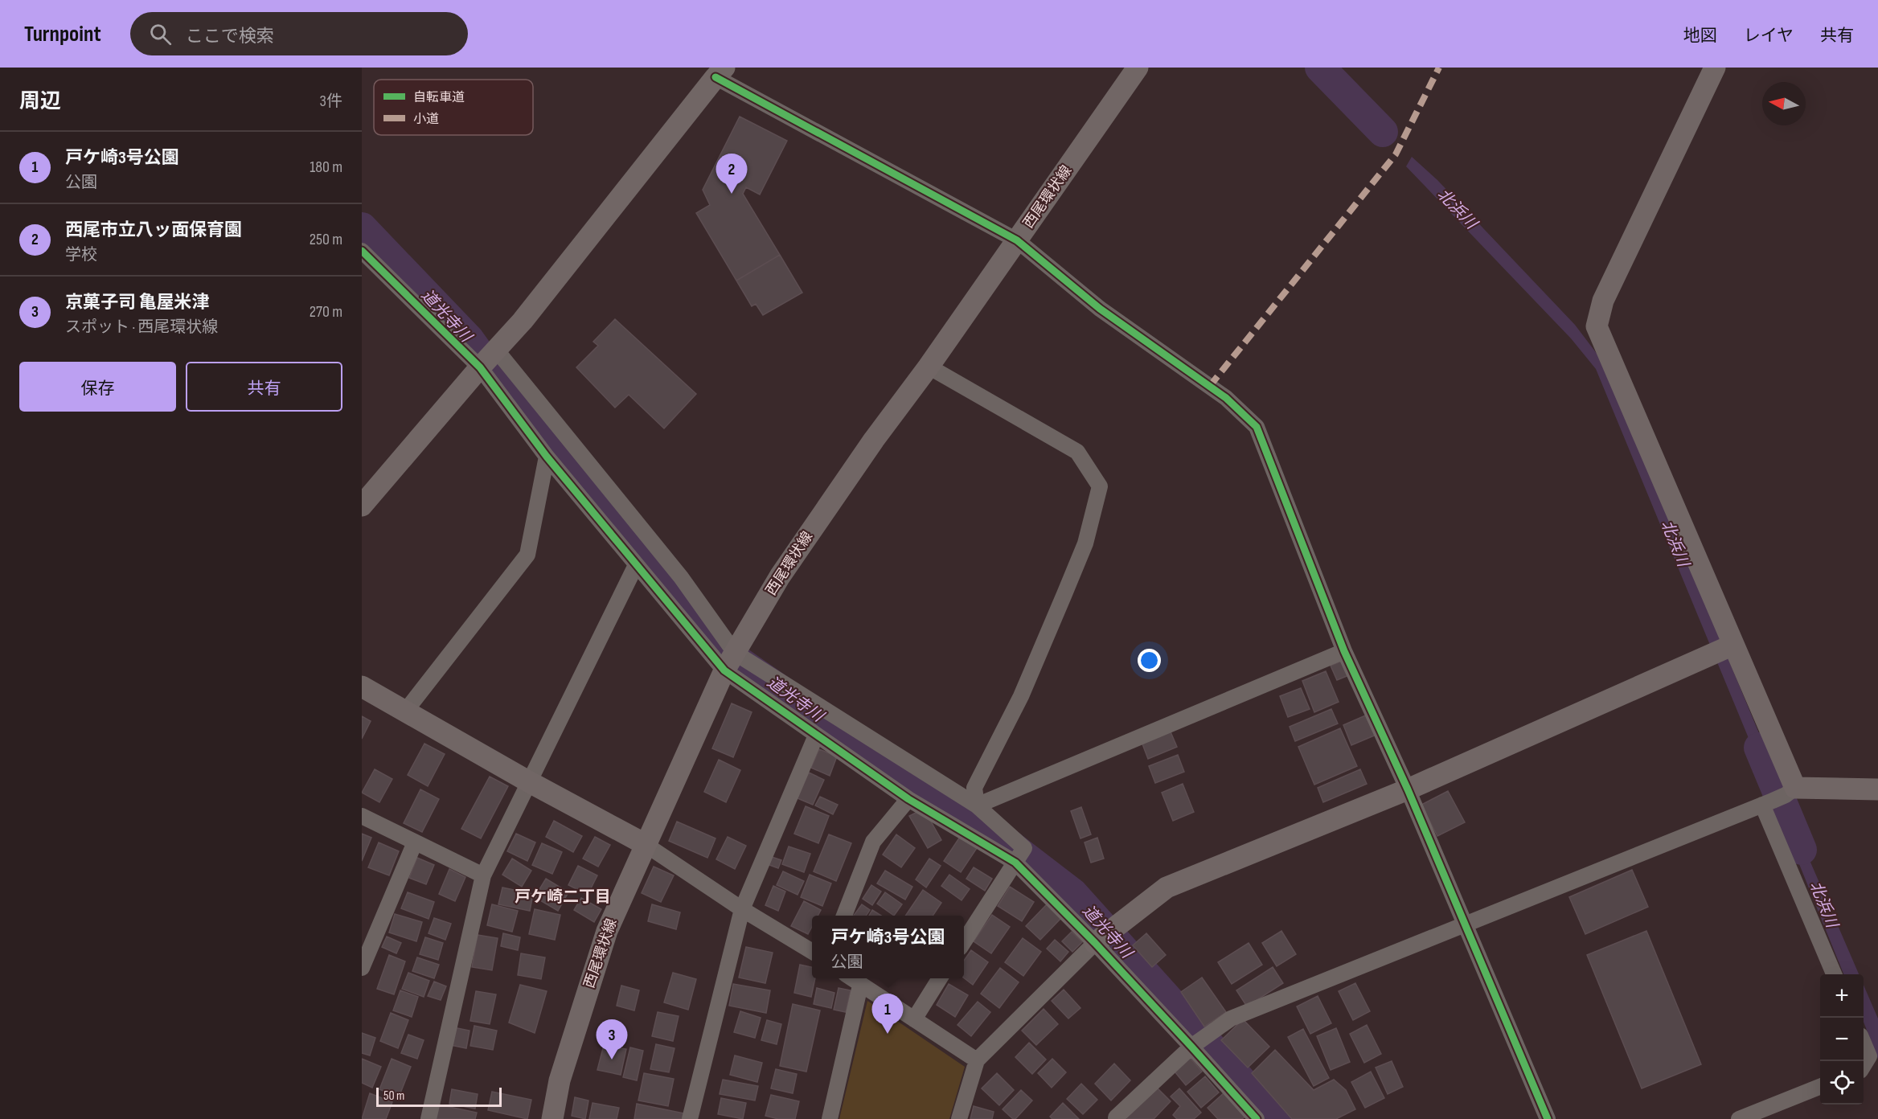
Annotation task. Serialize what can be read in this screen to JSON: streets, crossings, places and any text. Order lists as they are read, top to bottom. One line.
{"streets":{"street":["西尾環状線"]},"districts":["戸ケ崎二丁目"],"water":["北浜川","道光寺川"],"legend":["自転車道","小道"],"scale_bar":"50 m","north":"left","page":{"header":"Turnpoint","search":"ここで検索","nav":["地図","レイヤ","共有"],"heading":["周辺","3件"],"list":[{"mark":"1","name":"戸ケ崎3号公園","note":"公園","value":"180 m"},{"mark":"2","name":"西尾市立八ッ面保育園","note":"学校","value":"250 m"},{"mark":"3","name":"京菓子司 亀屋米津","note":"スポット · 西尾環状線","value":"270 m"}],"pins":["2","1","3"],"buttons":["保存","共有"],"popup":["戸ケ崎3号公園","公園"],"map_buttons":["+","−"],"scale":"50 m"}}
